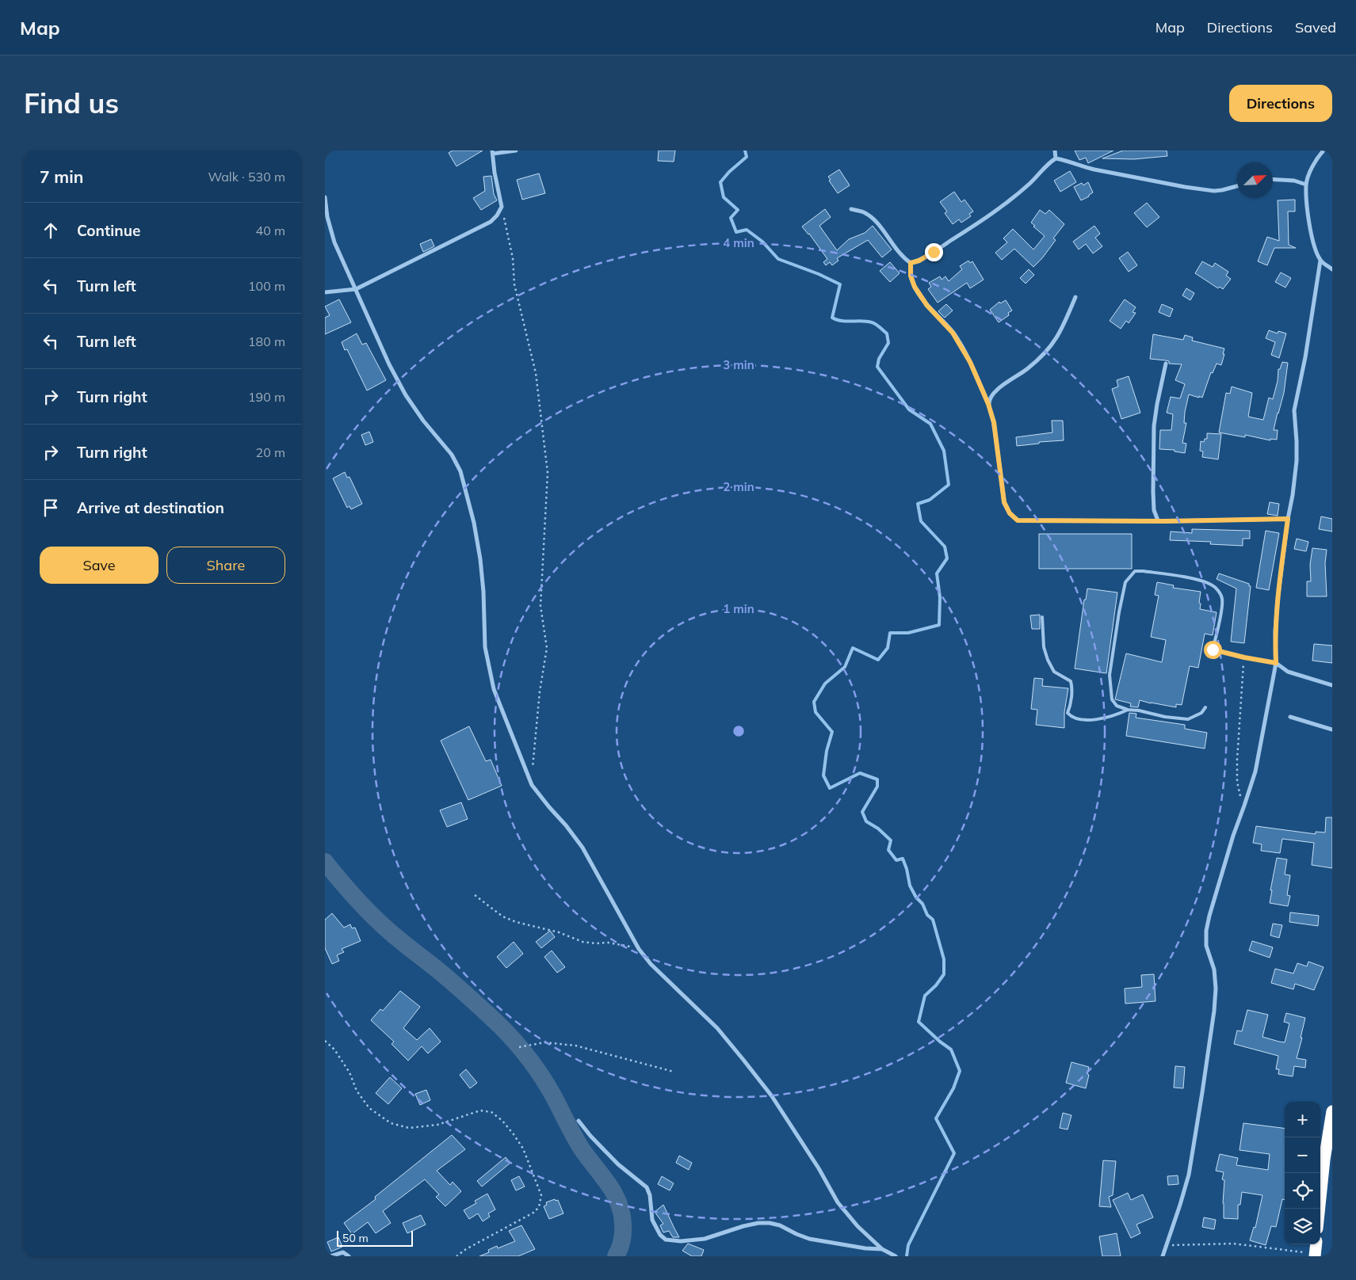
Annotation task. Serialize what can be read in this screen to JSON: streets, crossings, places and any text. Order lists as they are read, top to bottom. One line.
{"scale_bar":"50 m","north":"top right","page":{"header":"Map","nav":["Map","Directions","Saved"],"buttons":["Directions",["Save","Share"]],"title":"Find us","heading":["7 min","Walk · 530 m"],"list":[["Continue","40 m"],["Turn left","100 m"],["Turn left","180 m"],["Turn right","190 m"],["Turn right","20 m"],"Arrive at destination"],"map_buttons":["+","−"],"scale":"50 m"},"rings":["4 min","3 min","2 min","1 min"]}
